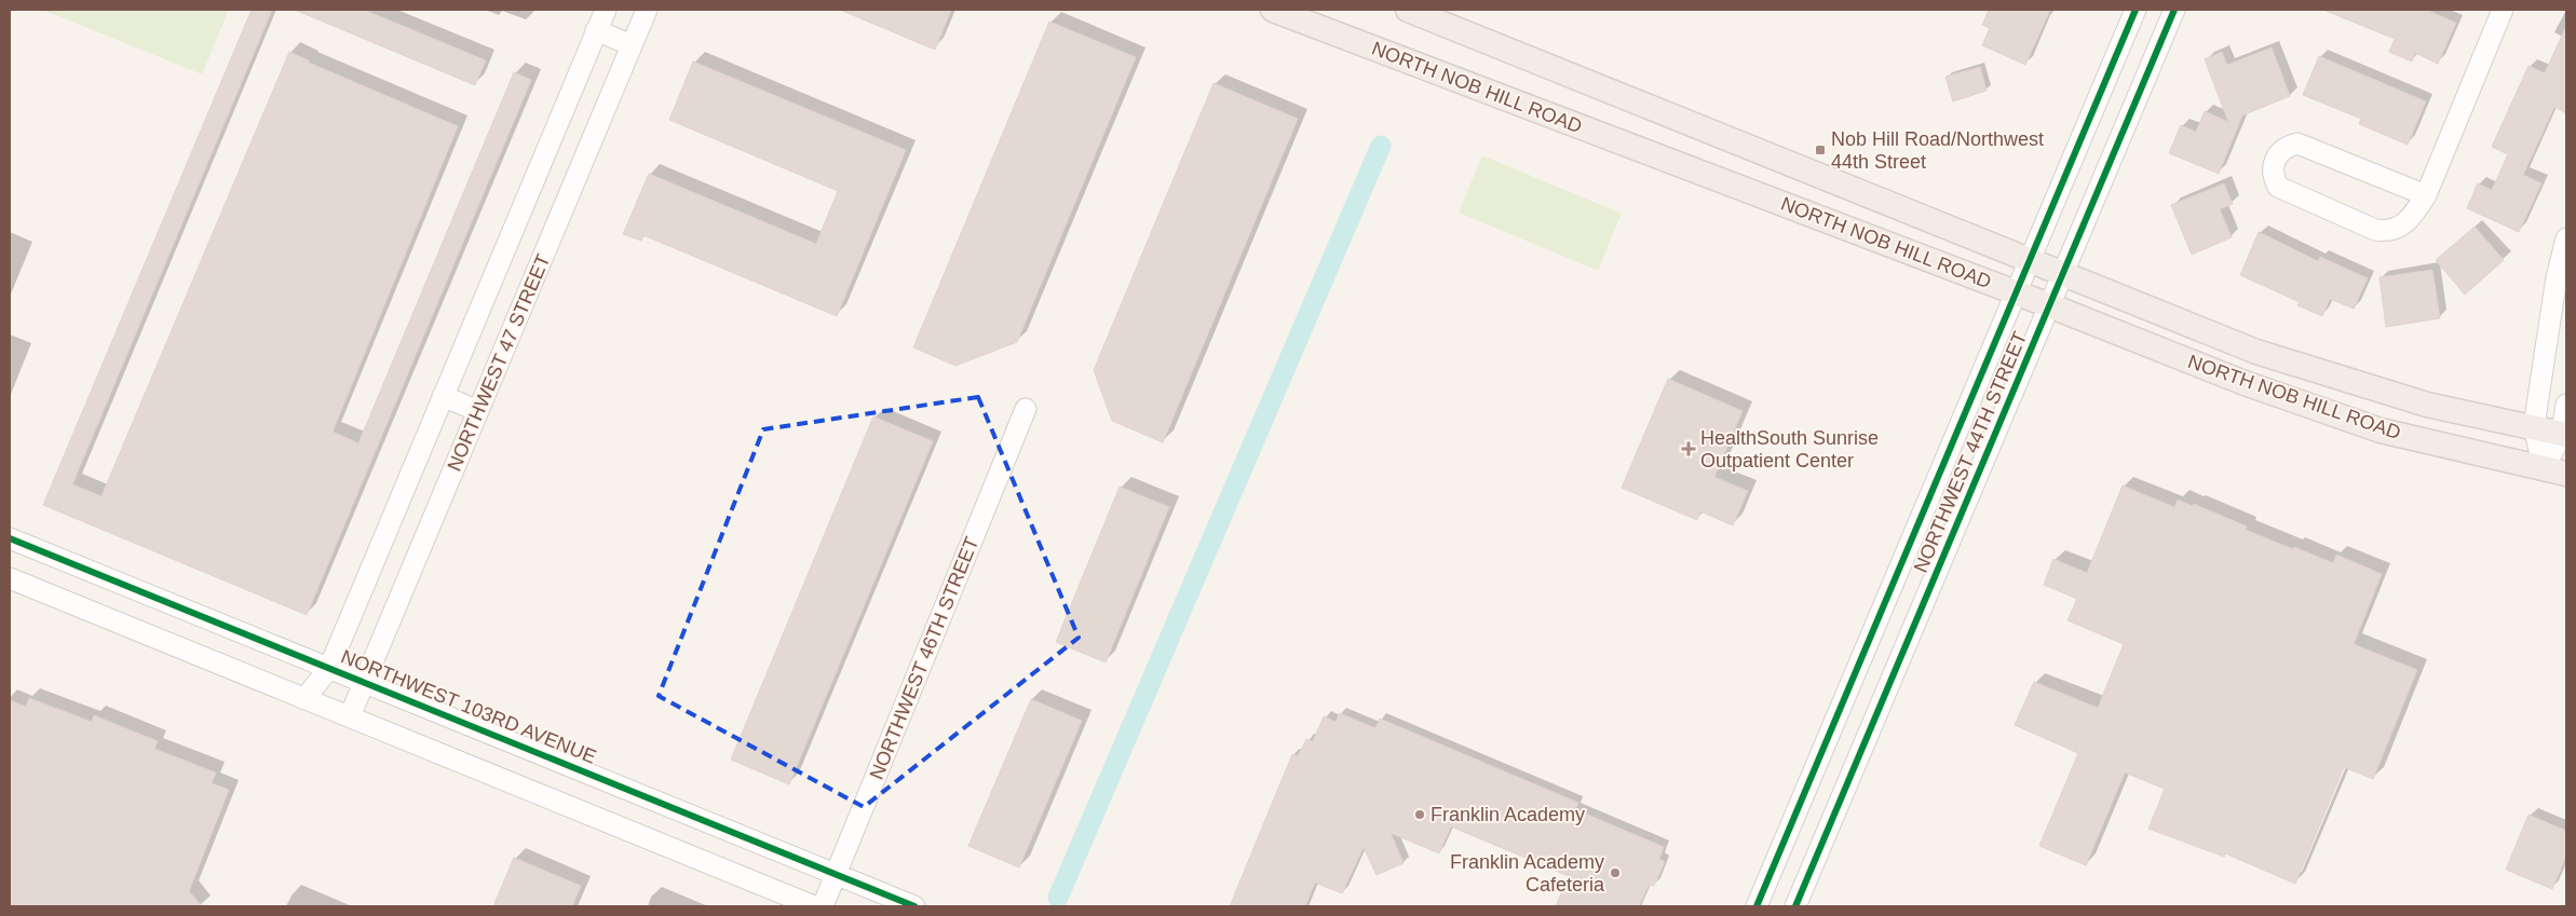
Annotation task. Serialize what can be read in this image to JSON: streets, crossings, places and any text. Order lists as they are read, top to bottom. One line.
{"streets":{"main road":["NORTH NOB HILL ROAD"],"street":["NORTHWEST 47 STREET","NORTHWEST 44TH STREET","NORTHWEST 46TH STREET","NORTHWEST 103RD AVENUE"]},"crossings":[["NORTH NOB HILL ROAD","NORTHWEST 44TH STREET"],["NORTHWEST 47 STREET","NORTHWEST 103RD AVENUE"],["NORTHWEST 46TH STREET","NORTHWEST 103RD AVENUE"]],"places":{"transit":["Nob Hill Road/Northwest 44th Street"],"health":["HealthSouth Sunrise Outpatient Center"],"other":["Franklin Academy","Franklin Academy Cafeteria"]}}
